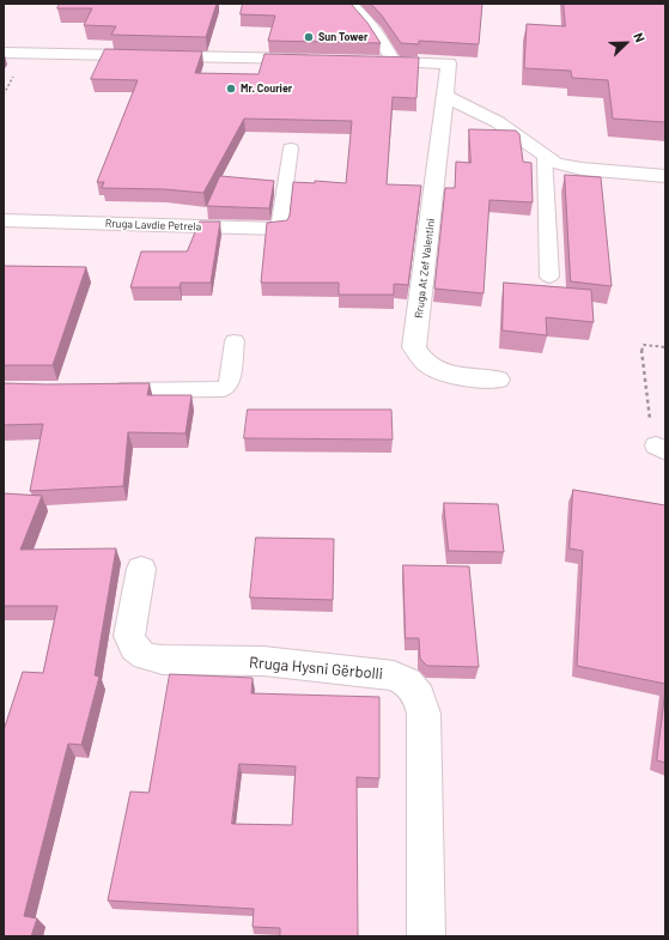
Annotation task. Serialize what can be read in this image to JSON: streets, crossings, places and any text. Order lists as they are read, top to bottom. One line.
{"streets":{"street":["Rruga Lavdie Petrela","Rruga At Zef Valentini","Rruga Hysni Gërbolli"]},"places":["Sun Tower","Mr. Courier"],"north":"top right"}
